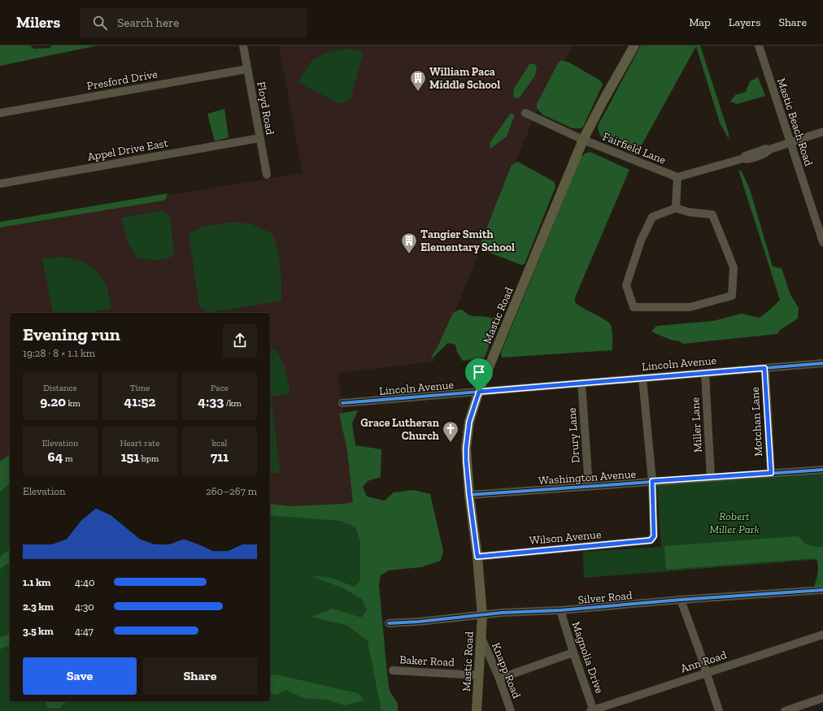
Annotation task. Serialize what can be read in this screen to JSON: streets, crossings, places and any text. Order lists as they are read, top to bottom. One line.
{"streets":{"main road":["Mastic Road"],"street":["Presford Drive","Floyd Road","Mastic Beach Road","Fairfield Lane","Appel Drive East","Lincoln Avenue","Motchan Lane","Miller Lane","Drury Lane","Washington Avenue","Wilson Avenue","Silver Road","Magnolia Drive","Baker Road","Ann Road","Knapp Road"]},"crossings":[["Presford Drive","Floyd Road"],["Floyd Road","Appel Drive East"],["Fairfield Lane","Mastic Road"],["Mastic Road","Lincoln Avenue"],["Mastic Road","Washington Avenue"],["Mastic Road","Wilson Avenue"],["Mastic Road","Silver Road"],["Mastic Road","Baker Road"],["Mastic Road","Knapp Road"],["Lincoln Avenue","Motchan Lane"],["Lincoln Avenue","Miller Lane"],["Lincoln Avenue","Drury Lane"],["Motchan Lane","Washington Avenue"],["Miller Lane","Washington Avenue"],["Drury Lane","Washington Avenue"],["Washington Avenue","Wilson Avenue"],["Silver Road","Magnolia Drive"],["Magnolia Drive","Ann Road"]],"parks":["Robert Miller Park"],"places":{"building":["William Paca Middle School","Tangier Smith Elementary School"],"church":["Grace Lutheran Church"]},"page":{"header":"Milers","search":"Search here","nav":["Map","Layers","Share"],"heading":["Evening run","19:28 · 8 × 1.1 km"],"stats":[["Distance","9.20 km"],["Time","41:52"],["Pace","4:33 /km"],["Elevation","64 m"],["Heart rate","151 bpm"],["kcal","711"]],"chart":["Elevation","260–267 m"],"list":[{"name":"1.1 km","note":"4:40"},{"name":"2.3 km","note":"4:30"},{"name":"3.5 km","note":"4:47"}],"buttons":["Save","Share"]}}
